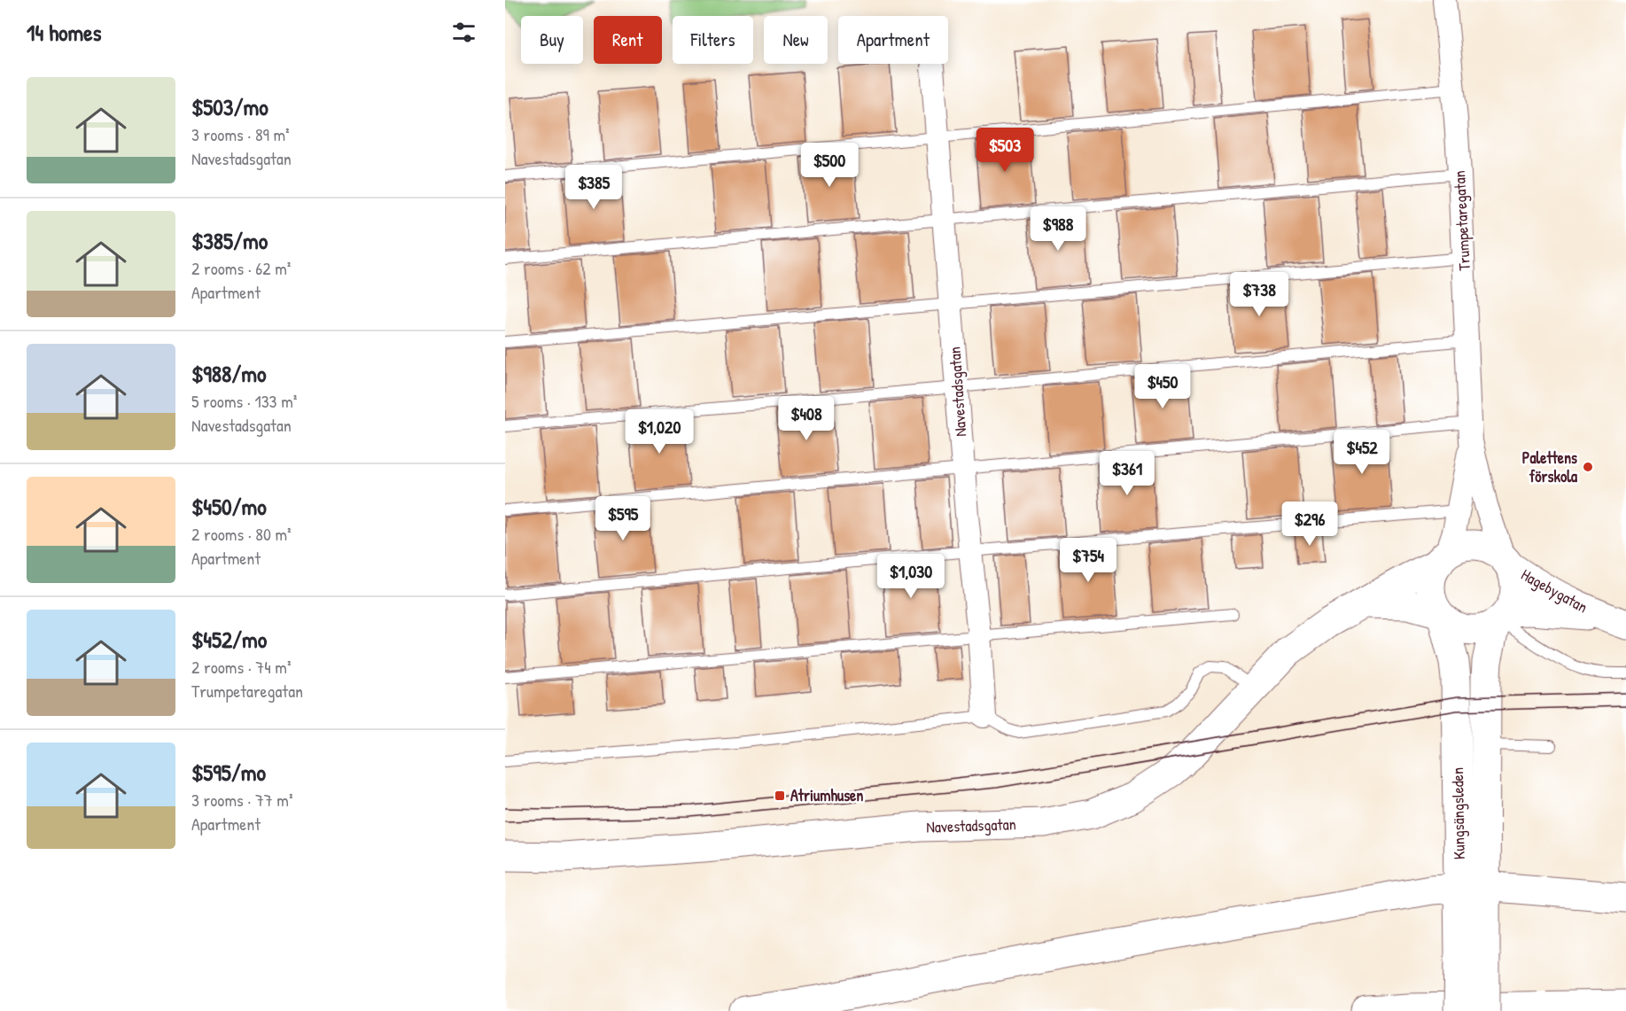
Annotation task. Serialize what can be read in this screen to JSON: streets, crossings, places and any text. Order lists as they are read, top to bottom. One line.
{"streets":{"main road":["Navestadsgatan","Hagebygatan","Kungsängsleden"],"street":["Trumpetaregatan"]},"crossings":[["Trumpetaregatan","Navestadsgatan"],["Trumpetaregatan","Hagebygatan"],["Trumpetaregatan","Kungsängsleden"],["Navestadsgatan","Hagebygatan"],["Navestadsgatan","Kungsängsleden"],["Hagebygatan","Kungsängsleden"]],"places":{"other":["Palettens förskola"],"transit":["Atriumhusen"]},"page":{"heading":"14 homes","chip":["Buy","Rent","Filters","New","Apartment"],"list":[{"name":"$503/mo","note":"3 rooms · 89 m² · Navestadsgatan"},{"name":"$385/mo","note":"2 rooms · 62 m² · Apartment"},{"name":"$988/mo","note":"5 rooms · 133 m² · Navestadsgatan"},{"name":"$450/mo","note":"2 rooms · 80 m² · Apartment"},{"name":"$452/mo","note":"2 rooms · 74 m² · Trumpetaregatan"},{"name":"$595/mo","note":"3 rooms · 77 m² · Apartment"}],"price":["$503","$500","$385","$988","$738","$450","$408","$1,020","$452","$361","$595","$296","$754","$1,030"]}}
